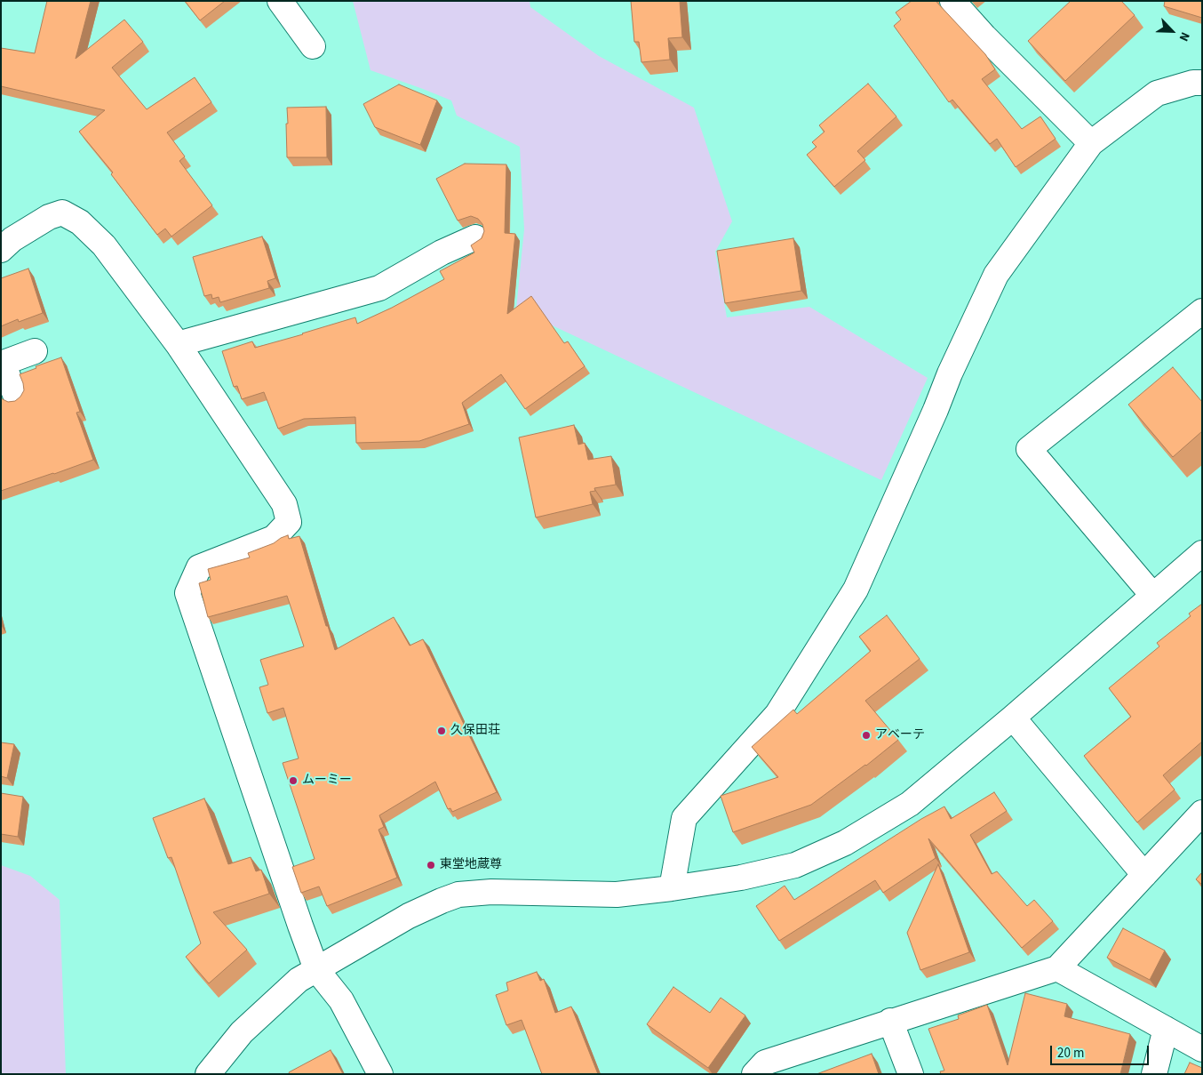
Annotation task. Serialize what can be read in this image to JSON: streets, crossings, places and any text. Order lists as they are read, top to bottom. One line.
{"places":["久保田荘","アベーテ","ムーミー","東堂地蔵尊"],"scale_bar":"20 m","north":"bottom right"}
